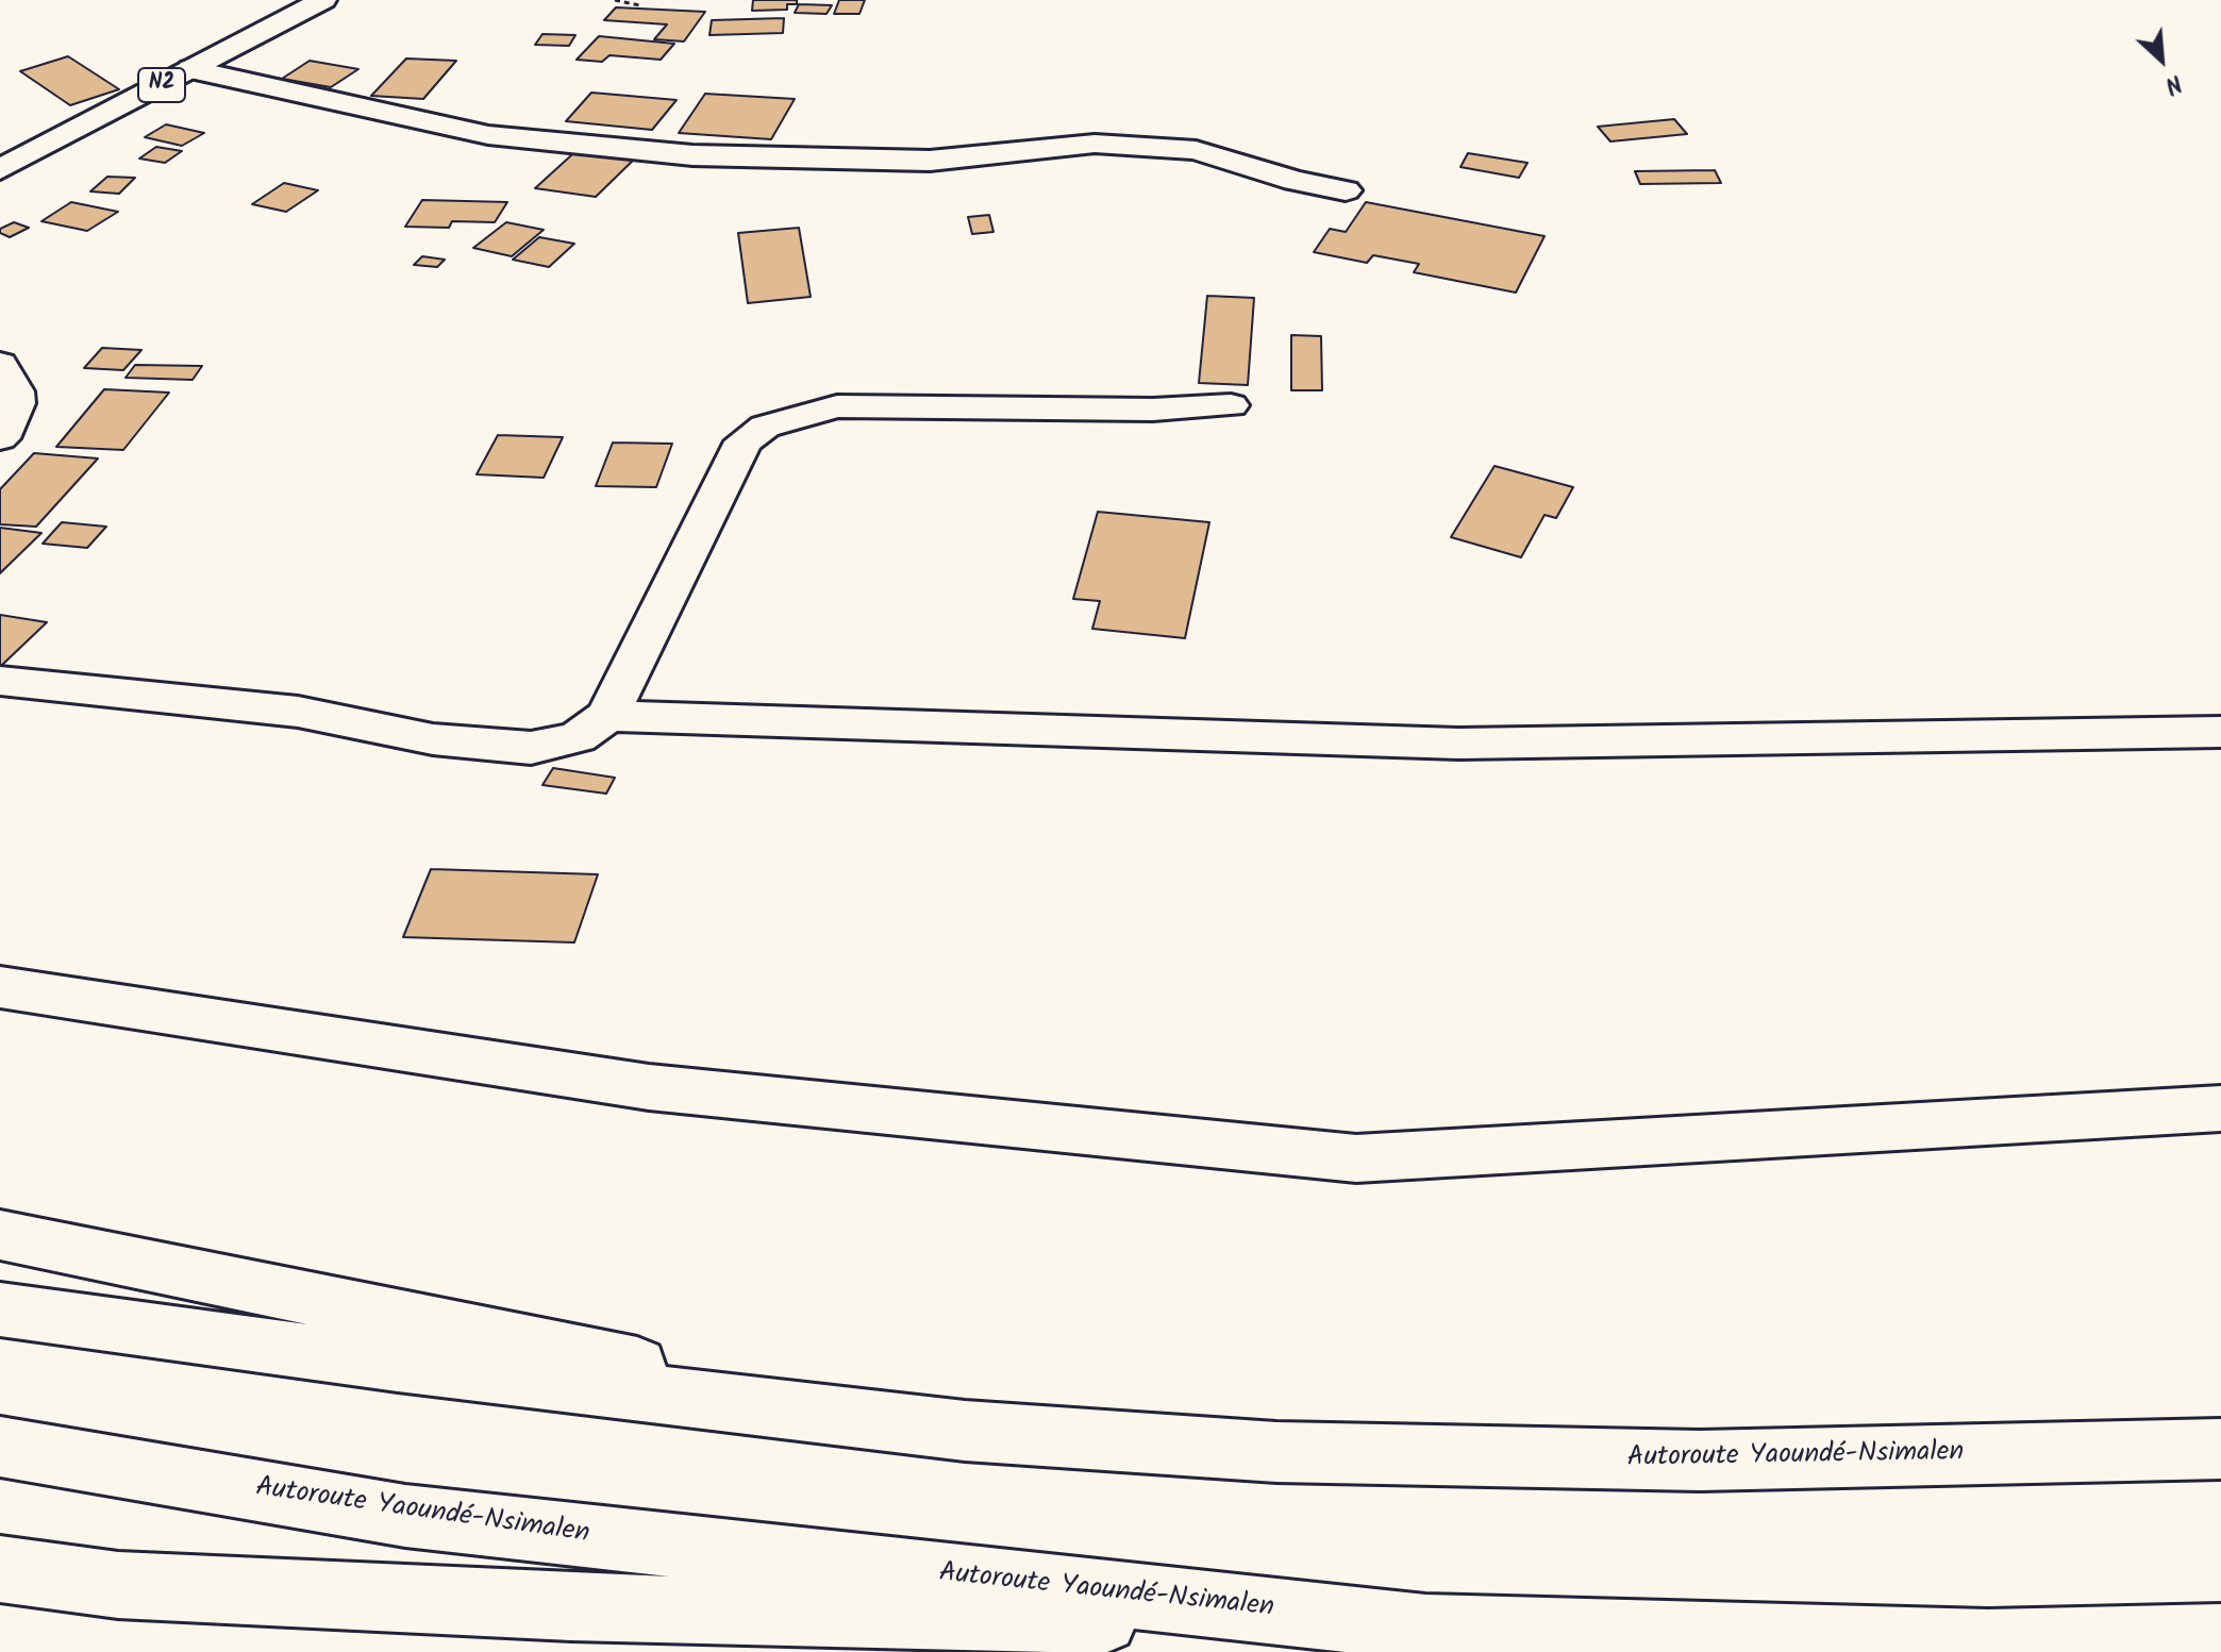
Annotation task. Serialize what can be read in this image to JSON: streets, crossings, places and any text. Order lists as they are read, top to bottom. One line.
{"streets":{"main road":["N2","Autoroute Yaoundé-Nsimalen"]},"north":"bottom right"}
